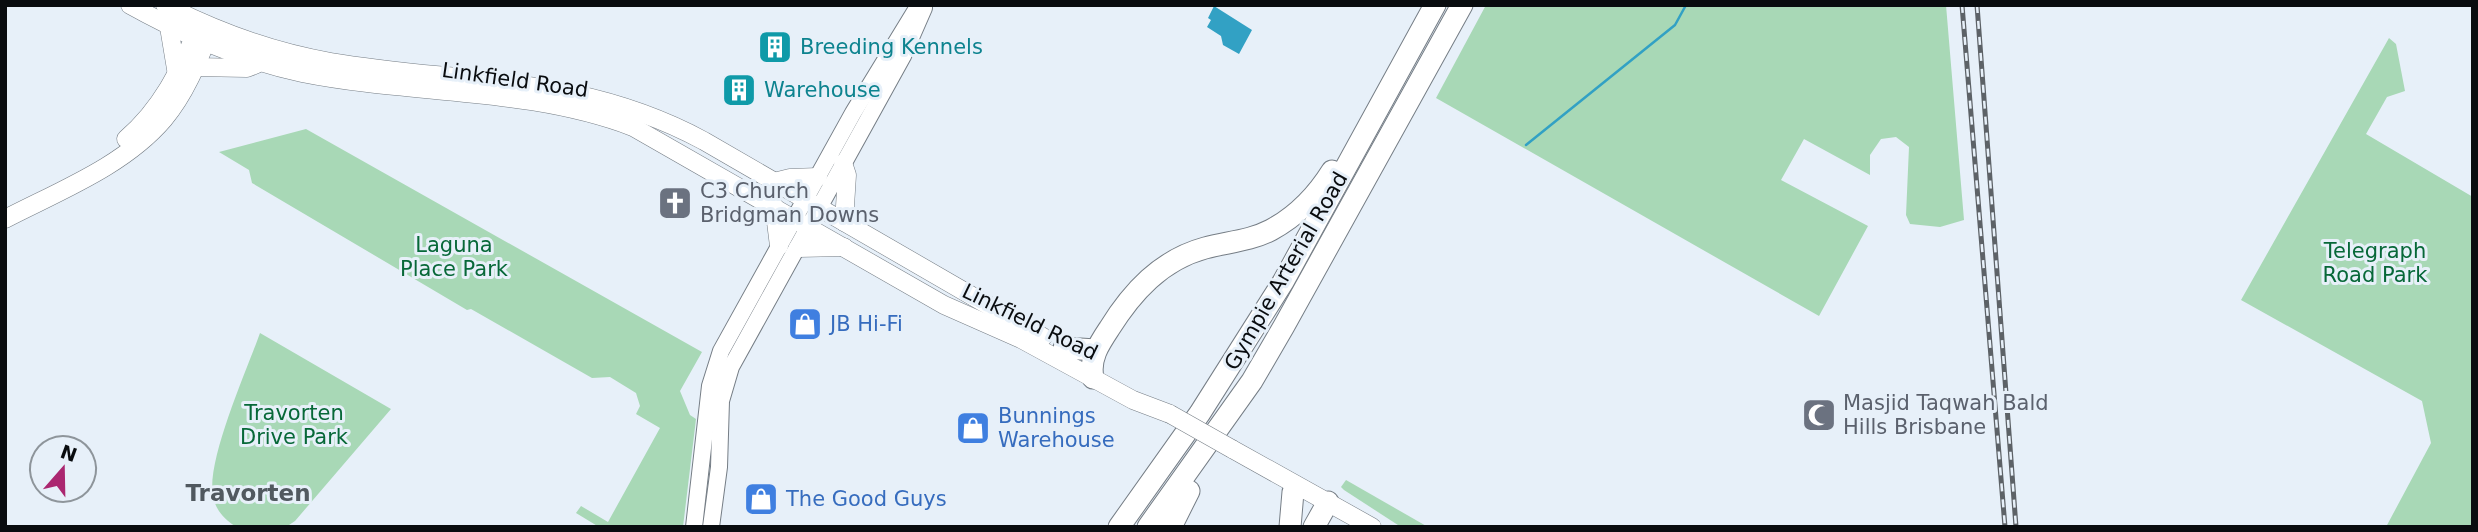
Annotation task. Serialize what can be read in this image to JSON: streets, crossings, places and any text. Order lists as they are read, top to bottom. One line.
{"streets":{"highway":["Gympie Arterial Road"],"main road":["Linkfield Road"]},"districts":["Travorten"],"parks":["Laguna Place Park","Telegraph Road Park","Travorten Drive Park"],"places":{"building":["Breeding Kennels","Warehouse"],"church":["C3 Church Bridgman Downs"],"shop":["JB Hi-Fi","Bunnings Warehouse","The Good Guys"],"mosque":["Masjid Taqwah Bald Hills Brisbane"]},"north":"top"}
